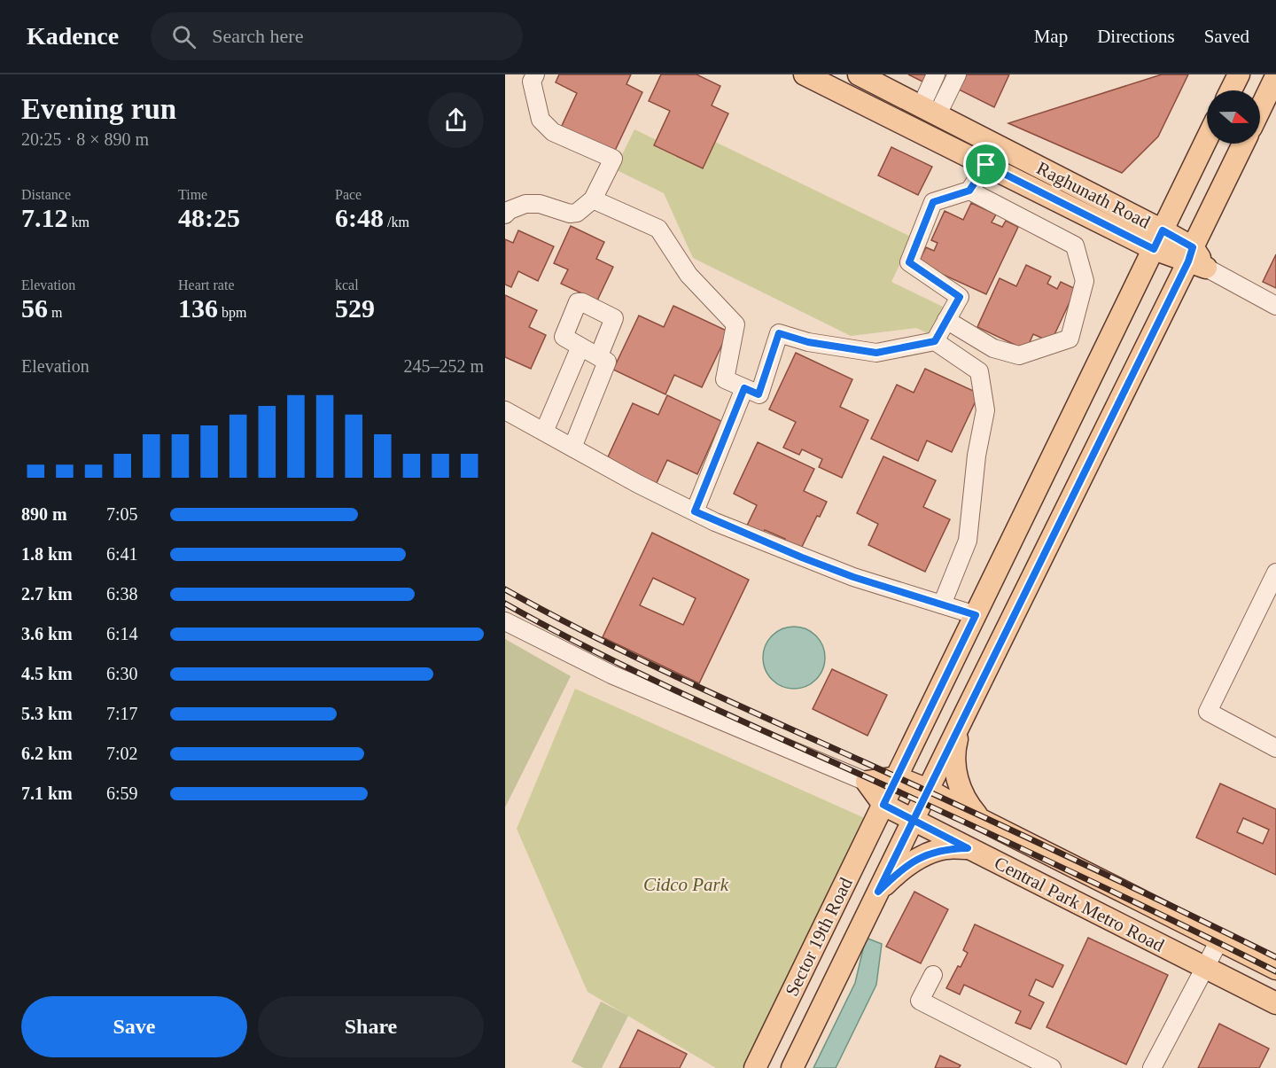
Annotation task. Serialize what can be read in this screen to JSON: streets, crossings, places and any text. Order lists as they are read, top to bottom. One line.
{"streets":{"main road":["Raghunath Road","Central Park Metro Road","Sector 19th Road"]},"crossings":[["Raghunath Road","Sector 19th Road"],["Central Park Metro Road","Sector 19th Road"]],"parks":["Cidco Park"],"north":"right","page":{"header":"Kadence","search":"Search here","nav":["Map","Directions","Saved"],"heading":["Evening run","20:25 · 8 × 890 m"],"stats":[["Distance","7.12 km"],["Time","48:25"],["Pace","6:48 /km"],["Elevation","56 m"],["Heart rate","136 bpm"],["kcal","529"]],"chart":["Elevation","245–252 m"],"list":[{"name":"890 m","note":"7:05"},{"name":"1.8 km","note":"6:41"},{"name":"2.7 km","note":"6:38"},{"name":"3.6 km","note":"6:14"},{"name":"4.5 km","note":"6:30"},{"name":"5.3 km","note":"7:17"},{"name":"6.2 km","note":"7:02"},{"name":"7.1 km","note":"6:59"}],"buttons":["Save","Share"]}}
